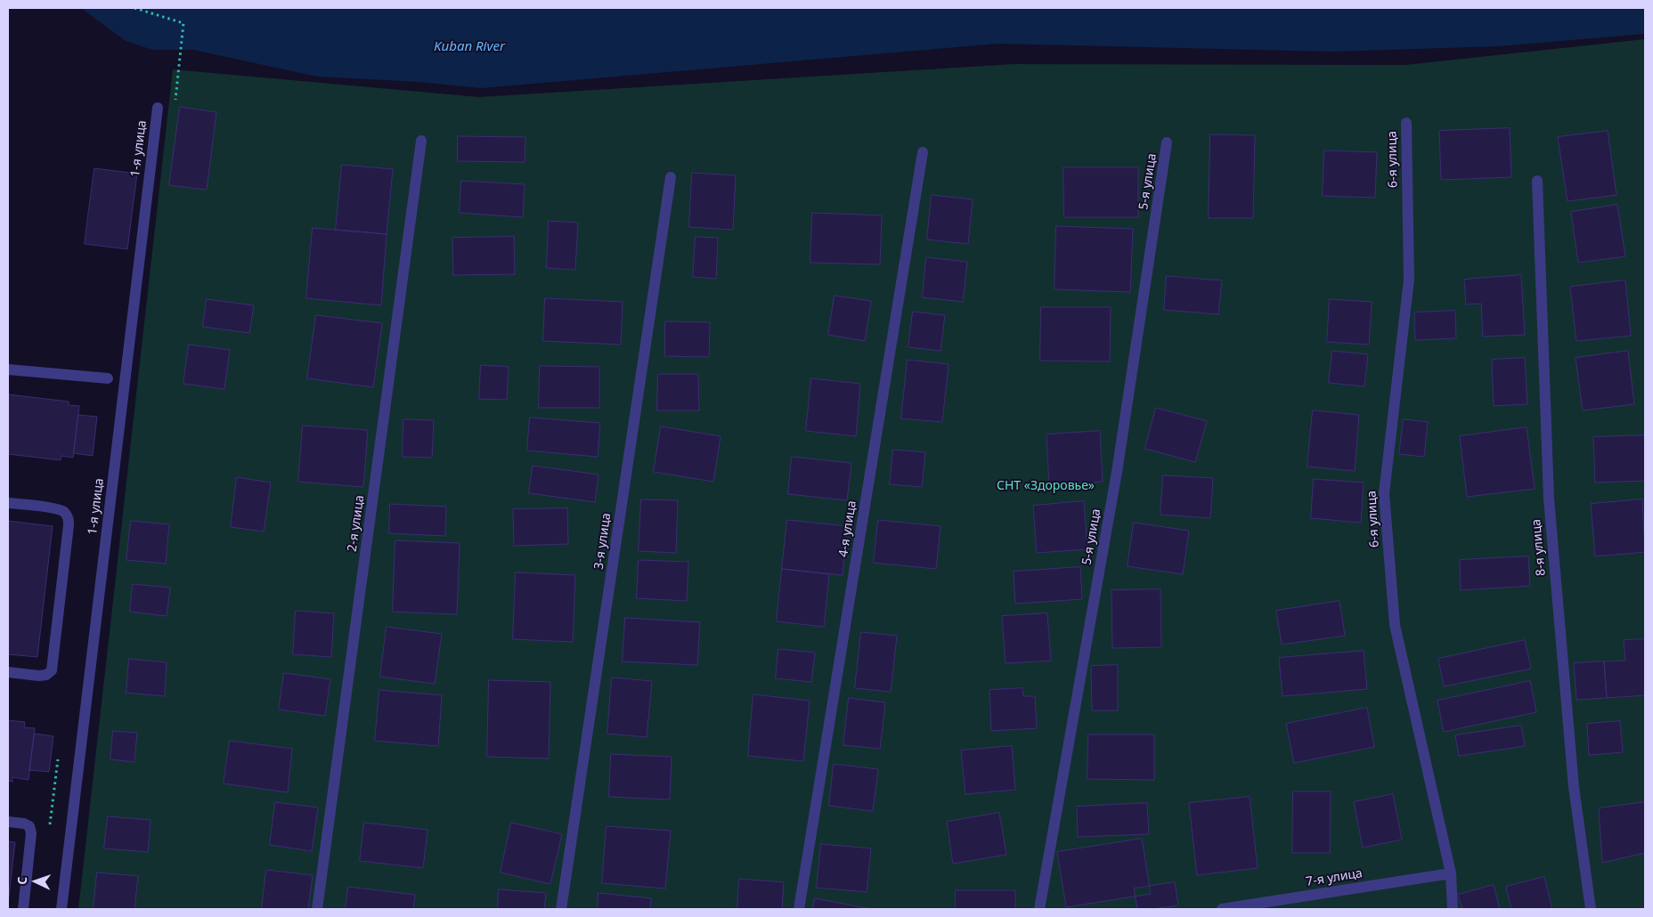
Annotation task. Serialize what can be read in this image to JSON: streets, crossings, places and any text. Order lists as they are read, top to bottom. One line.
{"streets":{"street":["1-я улица","6-я улица","5-я улица","2-я улица","4-я улица","3-я улица","8-я улица","7-я улица"]},"crossings":[["6-я улица","7-я улица"]],"water":["Kuban River"],"parks":["СНТ «Здоровье»"],"north":"left"}
